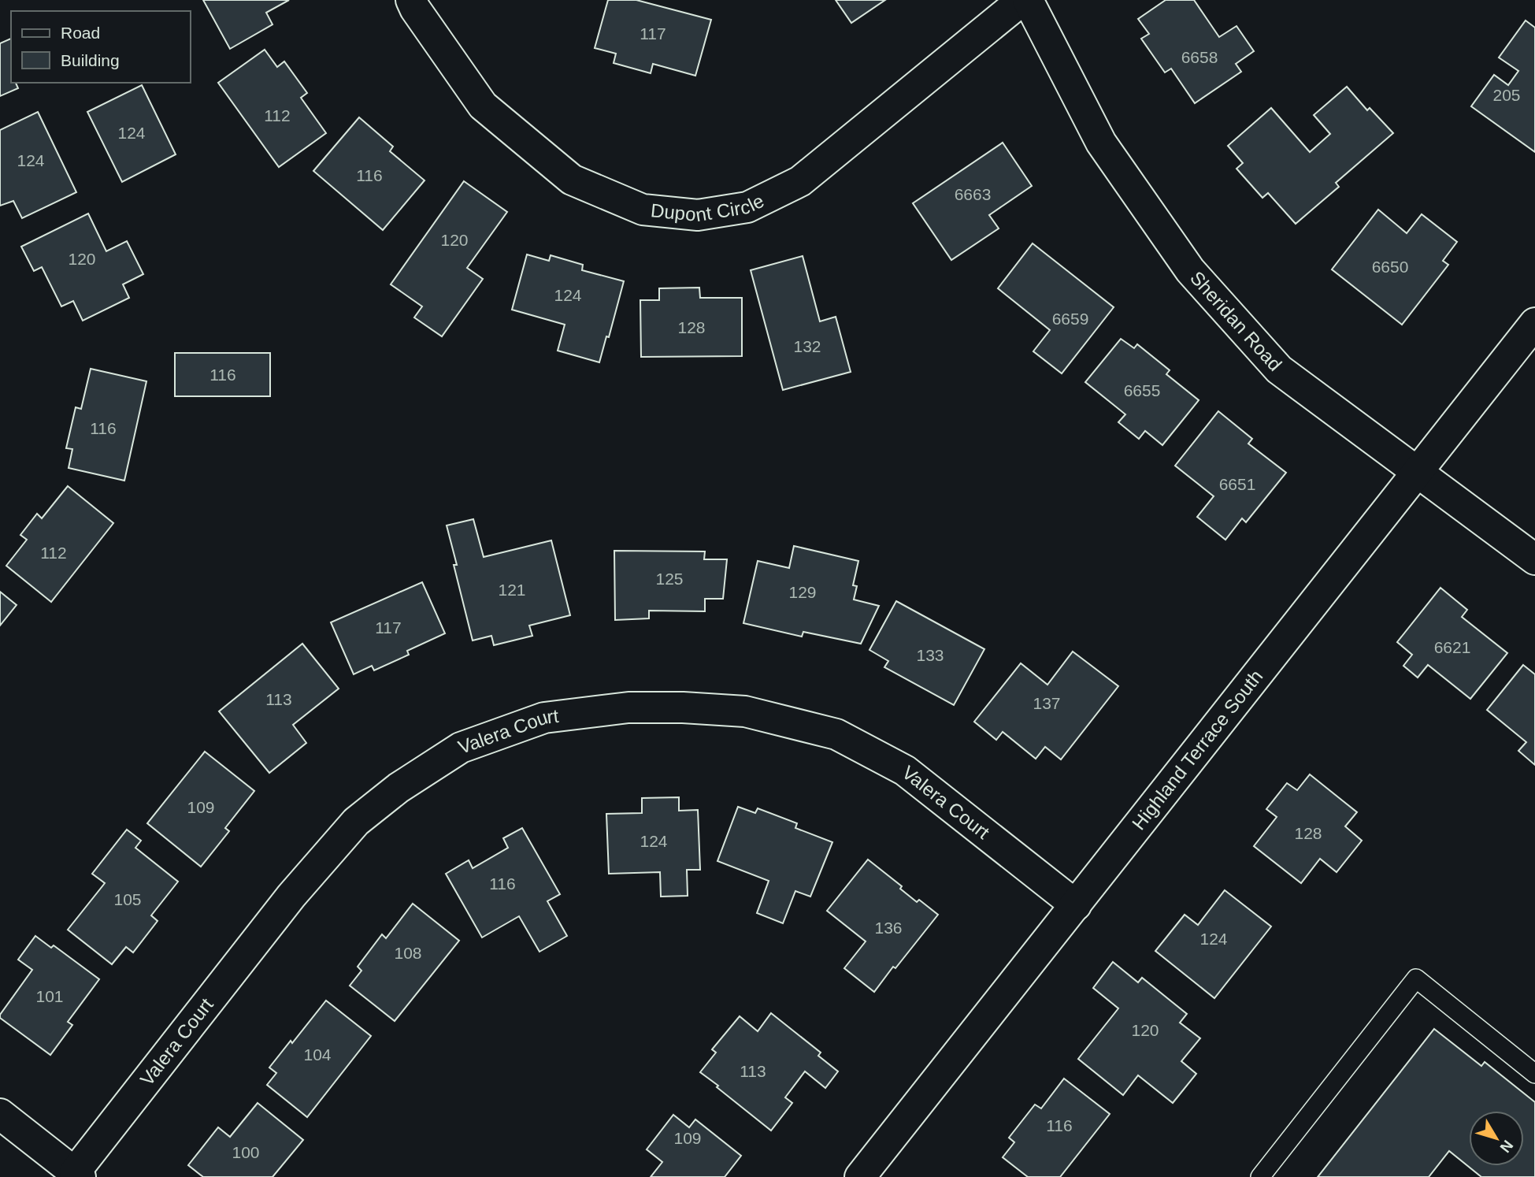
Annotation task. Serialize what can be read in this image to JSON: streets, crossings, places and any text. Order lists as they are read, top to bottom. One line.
{"streets":{"street":["Dupont Circle","Sheridan Road","Valera Court","Highland Terrace South"]},"crossings":[["Sheridan Road","Highland Terrace South"],["Valera Court","Highland Terrace South"]],"house_numbers":["117","6658","205","112","124","124","116","6663","120","120","6650","124","6659","128","132","116","6655","116","6651","112","125","121","129","117","6621","133","113","137","109","128","124","116","105","136","124","108","101","120","104","113","116","109","100"],"legend":["Road","Building"],"north":"bottom right"}
